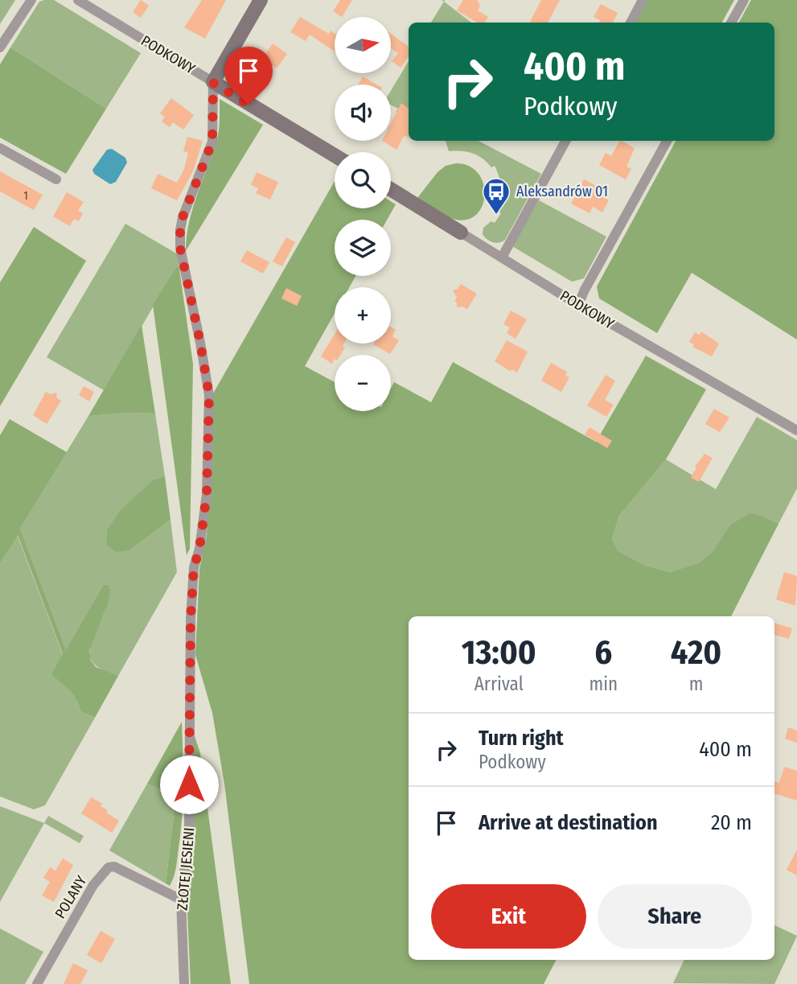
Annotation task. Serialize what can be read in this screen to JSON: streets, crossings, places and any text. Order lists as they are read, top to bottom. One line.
{"streets":{"street":["PODKOWY","ZŁOTEJ JESIENI","POLANY"]},"crossings":[["PODKOWY","ZŁOTEJ JESIENI"],["ZŁOTEJ JESIENI","POLANY"]],"places":{"bus stop":["Aleksandrów 01"]},"house_numbers":["1"],"north":"right","page":{"map_buttons":["+","−"],"turn":["400 m","Podkowy"],"eta":["13:00","Arrival","6","min","420","m"],"list":[{"name":"Turn right","note":"Podkowy","value":"400 m"},{"name":"Arrive at destination","value":"20 m"}],"buttons":["Exit","Share"]}}
